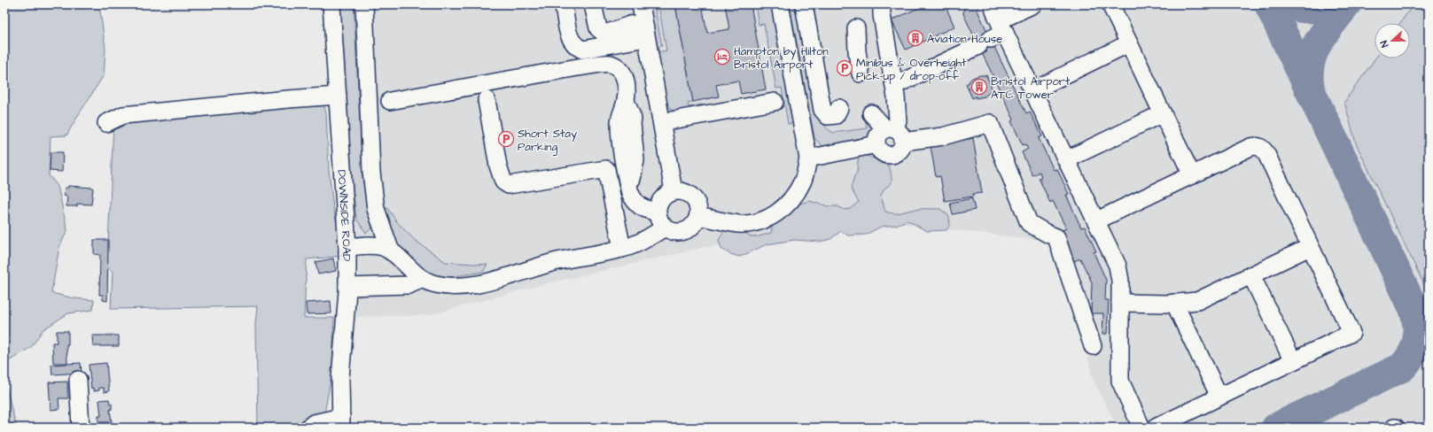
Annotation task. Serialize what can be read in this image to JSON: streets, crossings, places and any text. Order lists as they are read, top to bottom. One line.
{"streets":{"street":["DOWNSIDE ROAD"]},"places":{"building":["Aviation House","Bristol Airport ATC Tower"],"hotel":["Hampton by Hilton Bristol Airport"],"parking":["Minibus & Overheight Pick-up / drop-off","Short Stay Parking"]},"north":"left"}
